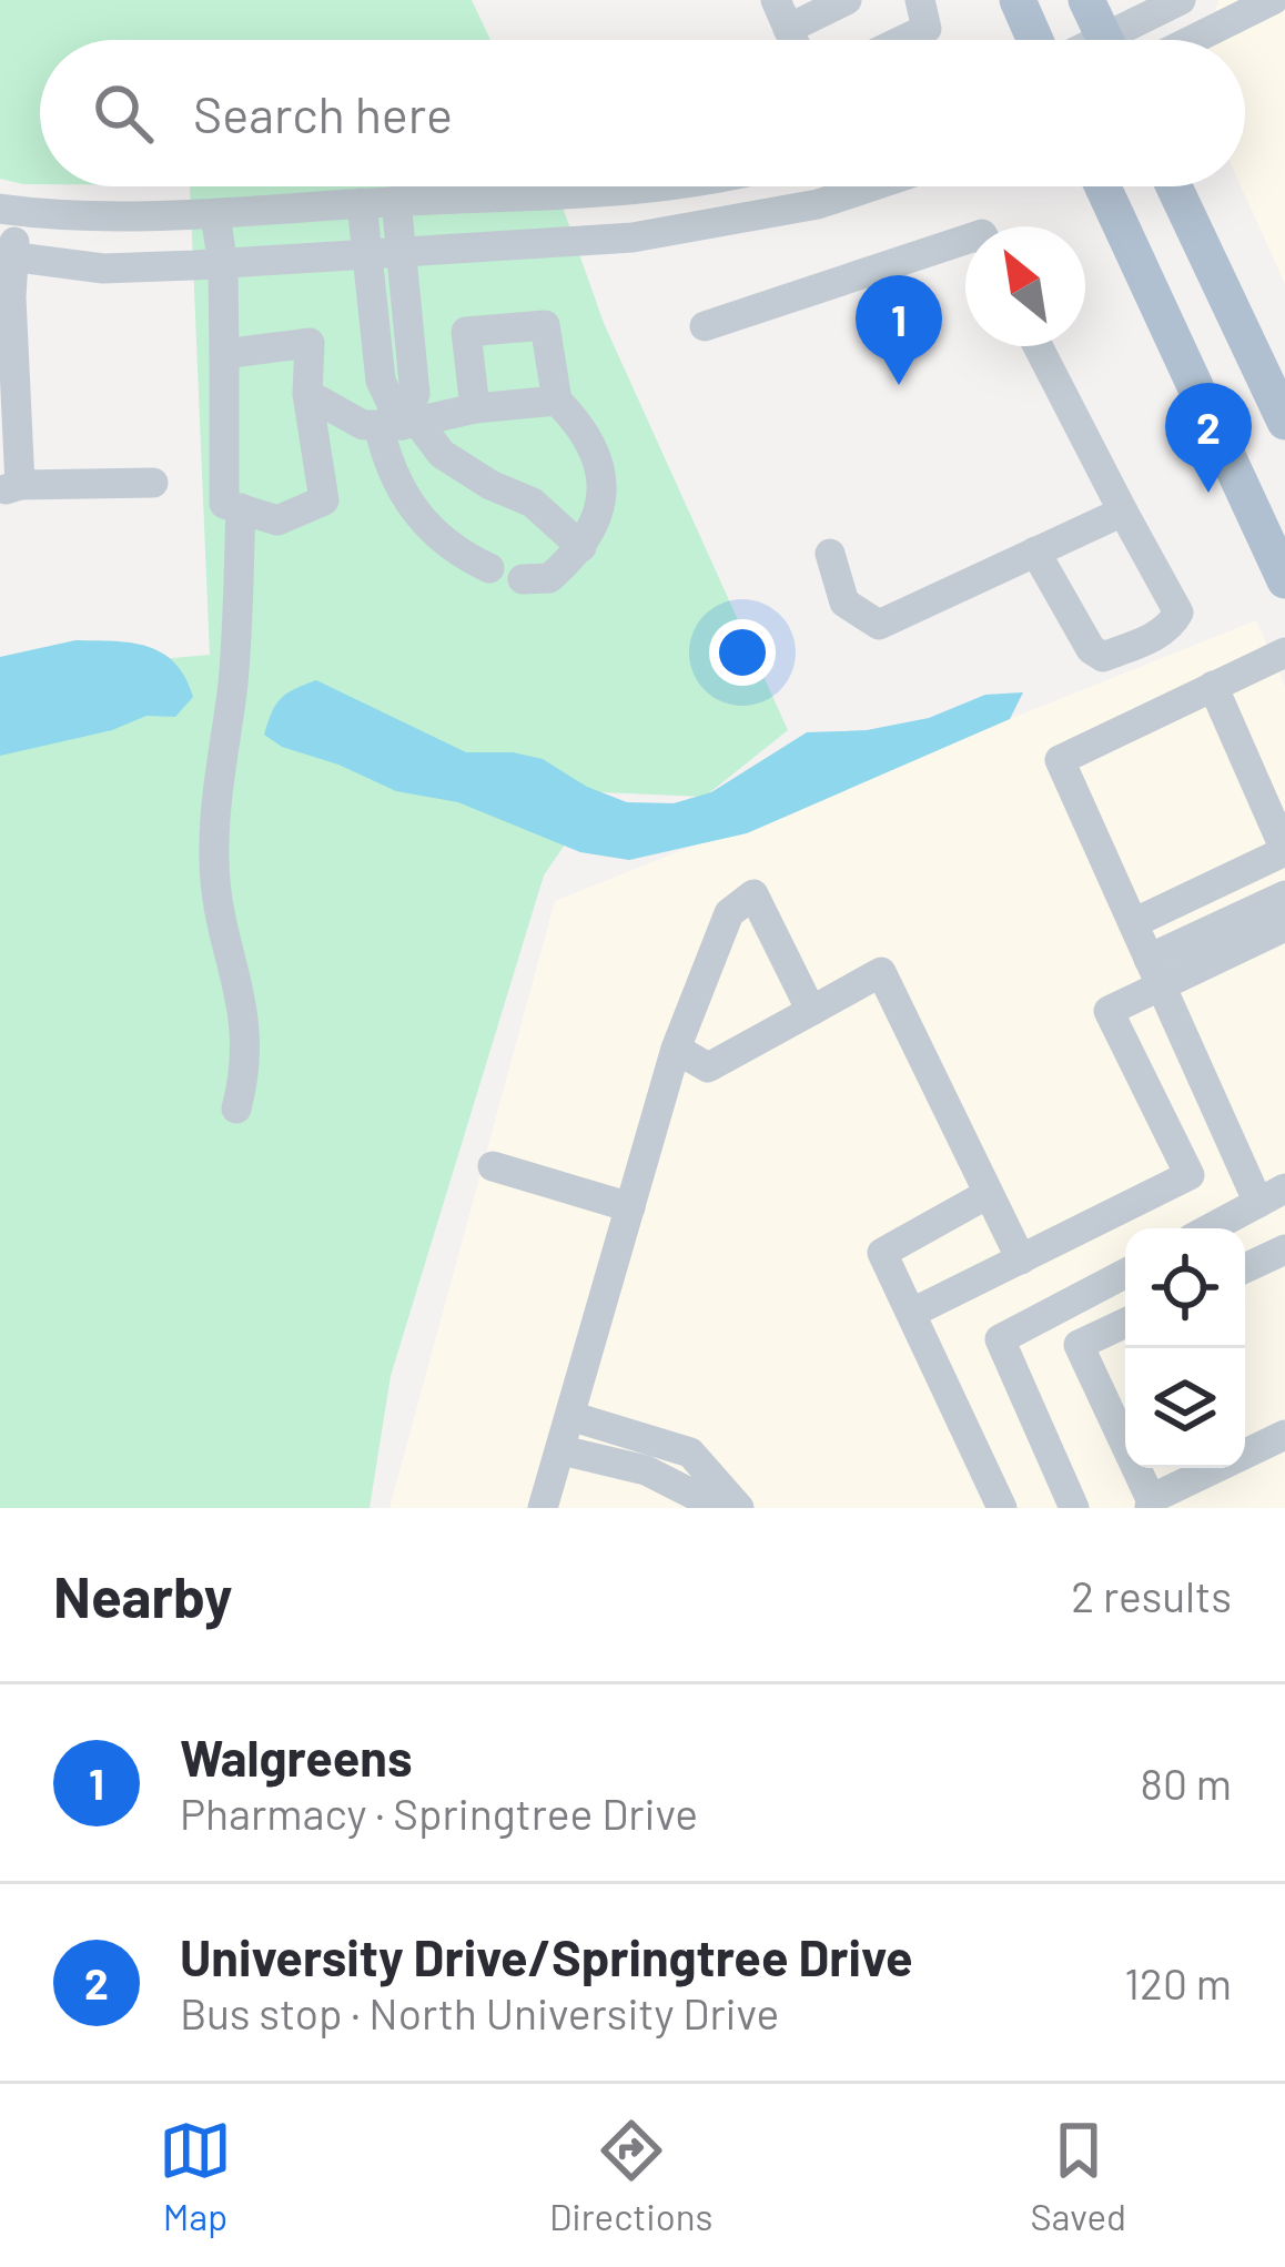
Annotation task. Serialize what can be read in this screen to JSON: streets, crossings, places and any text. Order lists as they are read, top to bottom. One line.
{"north":"top left","page":{"search":"Search here","pins":["1","2"],"heading":["Nearby","2 results"],"list":[{"mark":"1","name":"Walgreens","note":"Pharmacy · Springtree Drive","value":"80 m"},{"mark":"2","name":"University Drive/Springtree Drive","note":"Bus stop · North University Drive","value":"120 m"}],"nav":["Map","Directions","Saved"]}}
